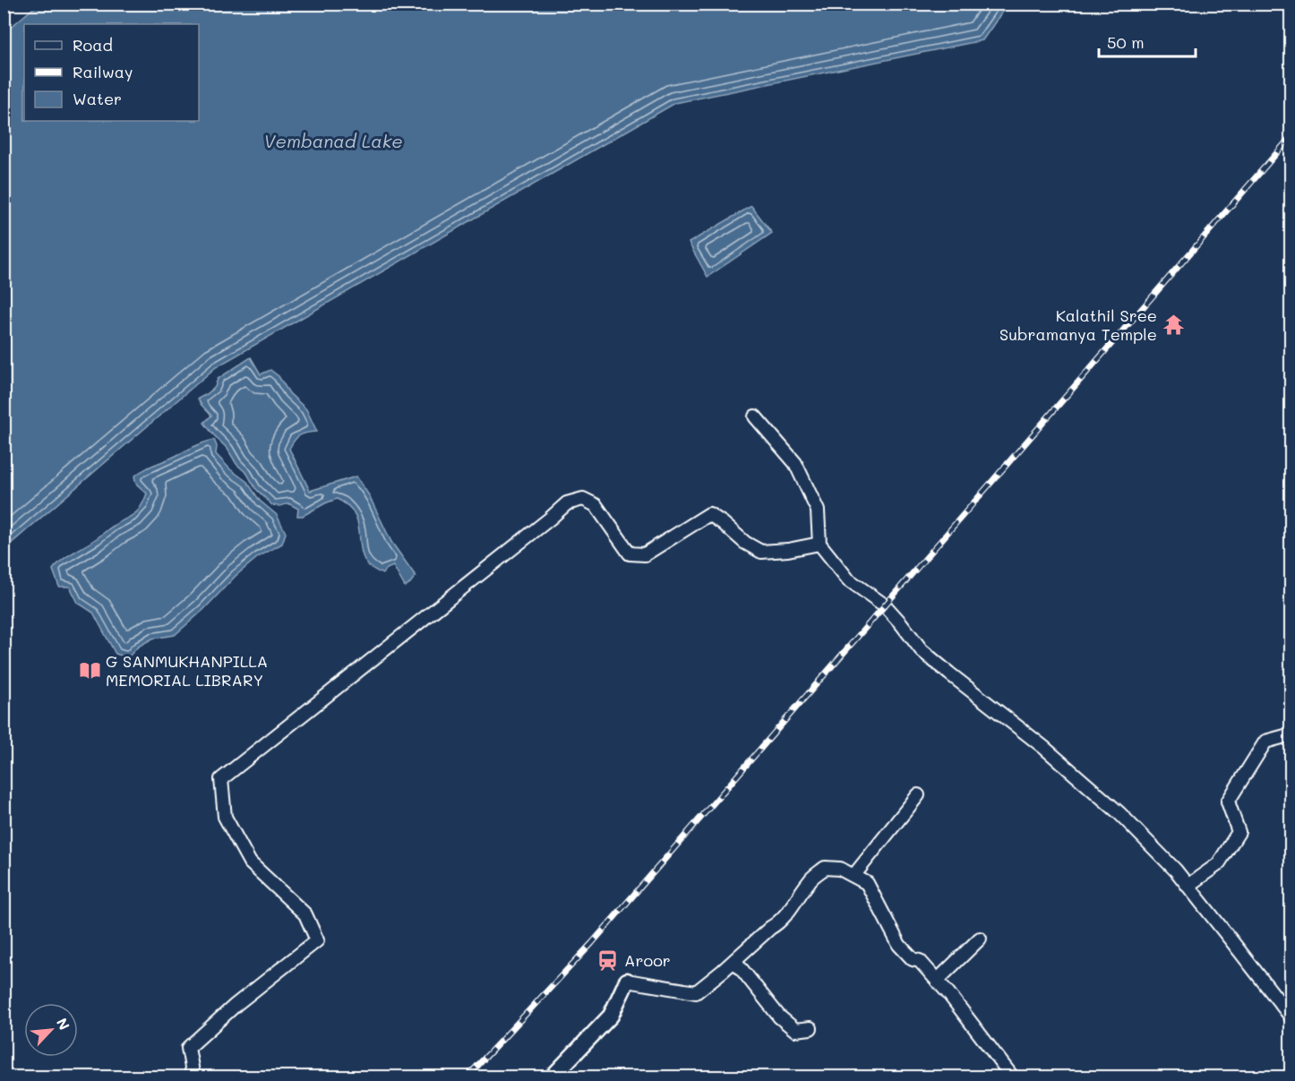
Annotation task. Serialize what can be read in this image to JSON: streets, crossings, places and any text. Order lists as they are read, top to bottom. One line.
{"water":["Vembanad Lake"],"places":{"temple":["Kalathil Sree Subramanya Temple"],"library":["G SANMUKHANPILLA MEMORIAL LIBRARY"],"station":["Aroor"]},"legend":["Road","Railway","Water"],"scale_bar":"50 m","north":"top right"}
